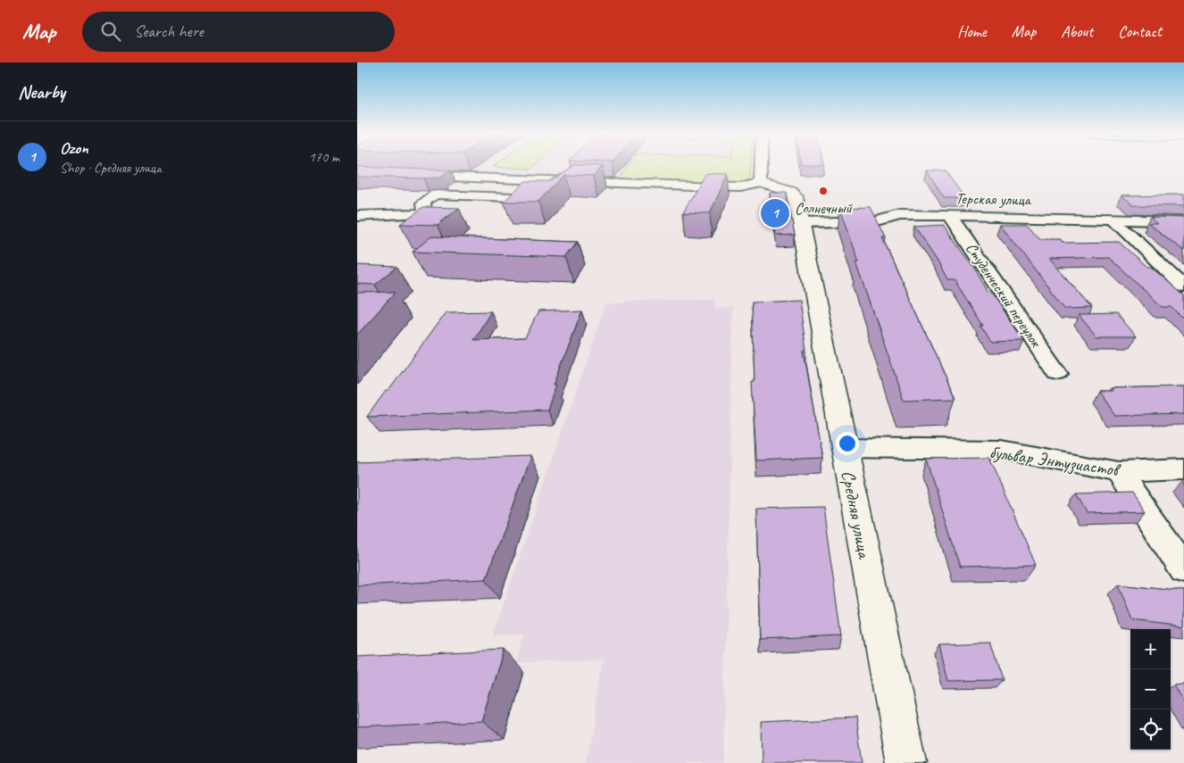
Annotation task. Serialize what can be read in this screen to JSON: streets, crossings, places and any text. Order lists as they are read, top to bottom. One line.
{"streets":{"street":["Терская улица","Студенческий переулок","бульвар Энтузиастов","Средняя улица"]},"crossings":[["Терская улица","Студенческий переулок"],["Терская улица","Средняя улица"],["бульвар Энтузиастов","Средняя улица"]],"places":["Солнечный"],"page":{"header":"Map","search":"Search here","nav":["Home","Map","About","Contact"],"heading":"Nearby","list":[{"mark":"1","name":"Ozon","note":"Shop · Средняя улица","value":"170 m"}],"pins":"1","map_buttons":["+","−"]}}
